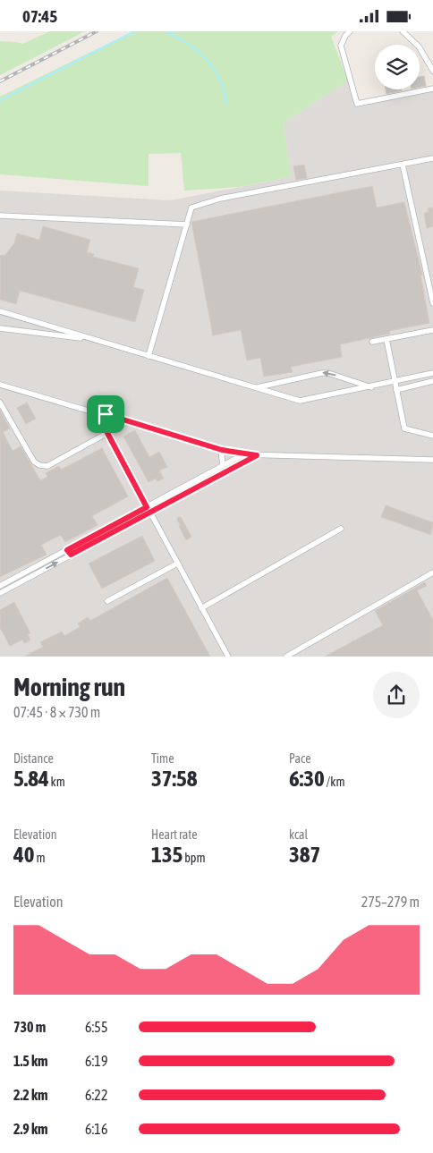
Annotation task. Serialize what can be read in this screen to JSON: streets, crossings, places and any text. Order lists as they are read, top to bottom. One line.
{"page":{"status":"07:45","heading":["Morning run","07:45 · 8 × 730 m"],"stats":[["Distance","5.84 km"],["Time","37:58"],["Pace","6:30 /km"],["Elevation","40 m"],["Heart rate","135 bpm"],["kcal","387"]],"chart":["Elevation","275–279 m"],"list":[{"name":"730 m","note":"6:55"},{"name":"1.5 km","note":"6:19"},{"name":"2.2 km","note":"6:22"},{"name":"2.9 km","note":"6:16"}]}}
